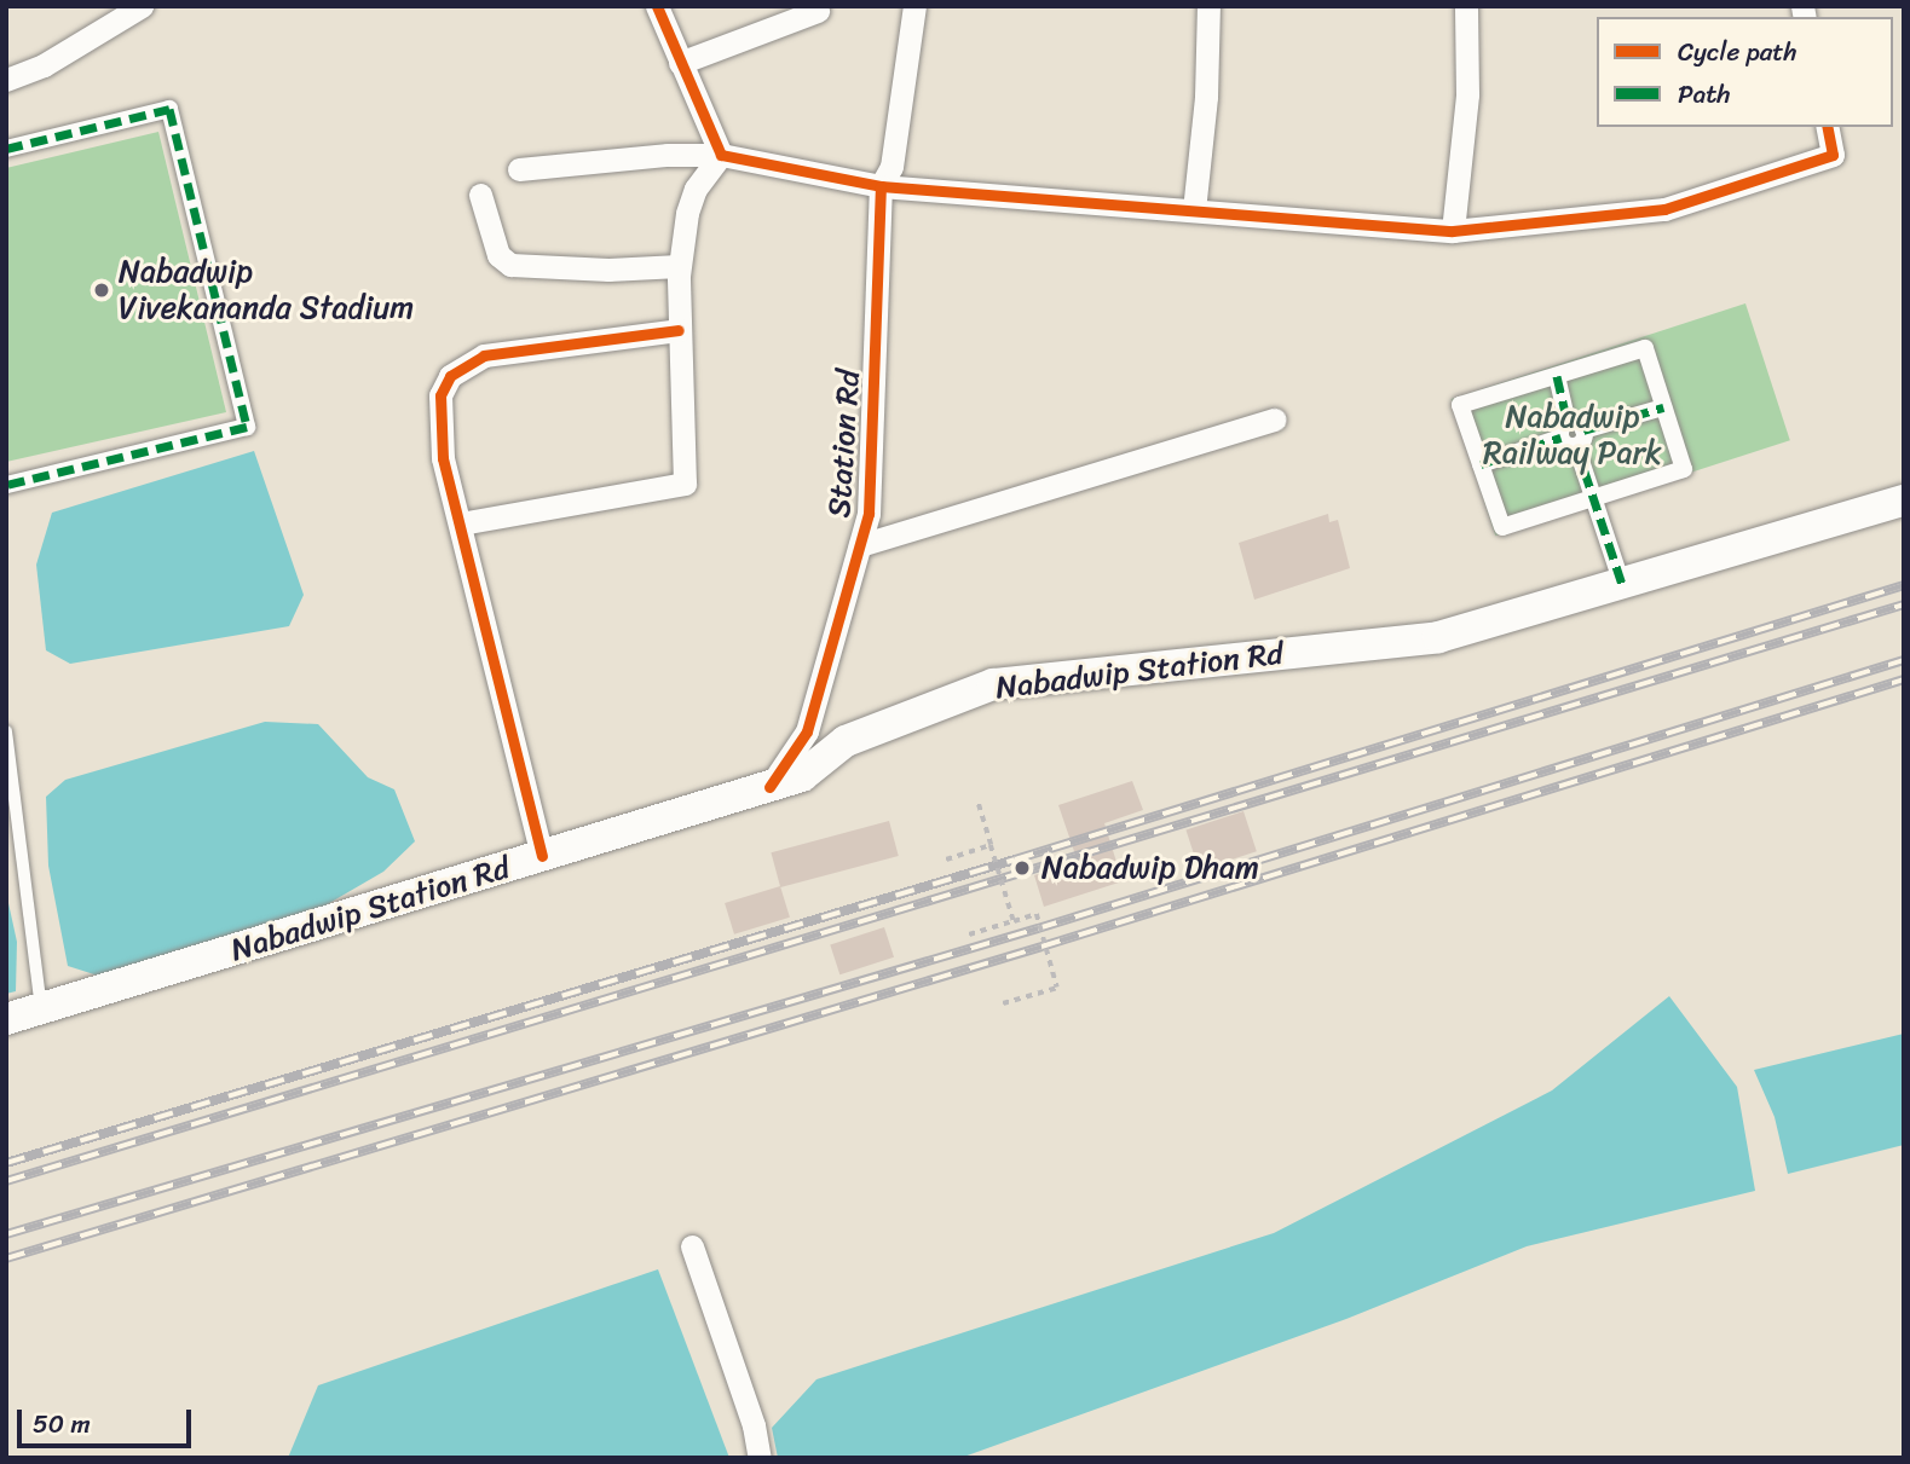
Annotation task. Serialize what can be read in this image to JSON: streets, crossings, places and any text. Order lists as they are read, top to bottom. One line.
{"streets":{"main road":["Nabadwip Station Rd"],"street":["Station Rd"]},"crossings":[["Station Rd","Nabadwip Station Rd"]],"parks":["Nabadwip Railway Park"],"places":["Nabadwip Vivekananda Stadium","Nabadwip Dham"],"legend":["Cycle path","Path"],"scale_bar":"50 m"}
